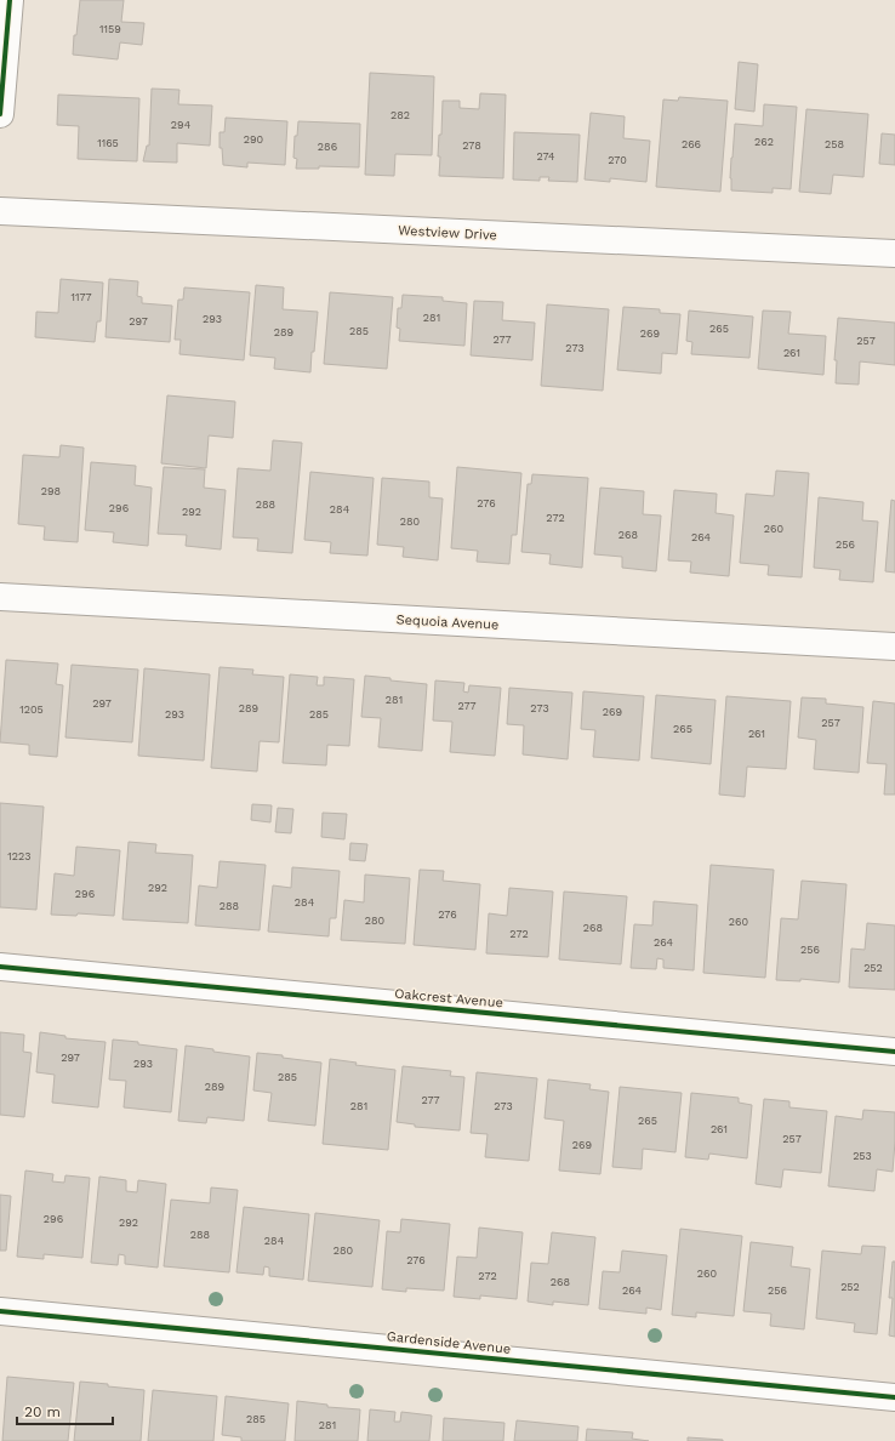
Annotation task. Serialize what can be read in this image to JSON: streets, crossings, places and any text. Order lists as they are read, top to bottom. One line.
{"streets":{"street":["Westview Drive","Sequoia Avenue","Oakcrest Avenue","Gardenside Avenue"]},"house_numbers":["1159","282","294","290","262","1165","266","258","278","286","274","270","1177","281","293","297","265","285","289","269","277","257","273","261","298","276","288","296","284","292","272","280","260","268","264","256","281","297","277","289","273","1205","269","293","285","257","265","261","1223","292","296","284","288","276","280","260","268","272","264","256","252","297","293","285","289","277","281","273","265","261","257","269","253","296","292","288","284","280","276","260","272","268","252","264","256","285","281"],"scale_bar":"20 m"}
